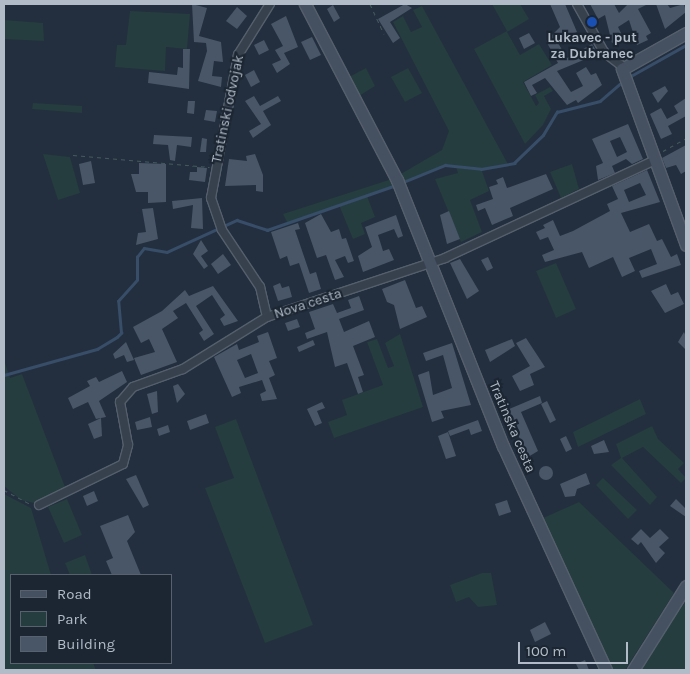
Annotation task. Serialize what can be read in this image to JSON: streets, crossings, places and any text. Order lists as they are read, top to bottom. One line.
{"streets":{"main road":["Tratinska cesta"],"street":["Tratinski odvojak","Nova cesta"]},"crossings":[["Tratinski odvojak","Nova cesta"],["Nova cesta","Tratinska cesta"]],"places":["Lukavec - put za Dubranec"],"legend":["Road","Park","Building"],"scale_bar":"100 m"}
